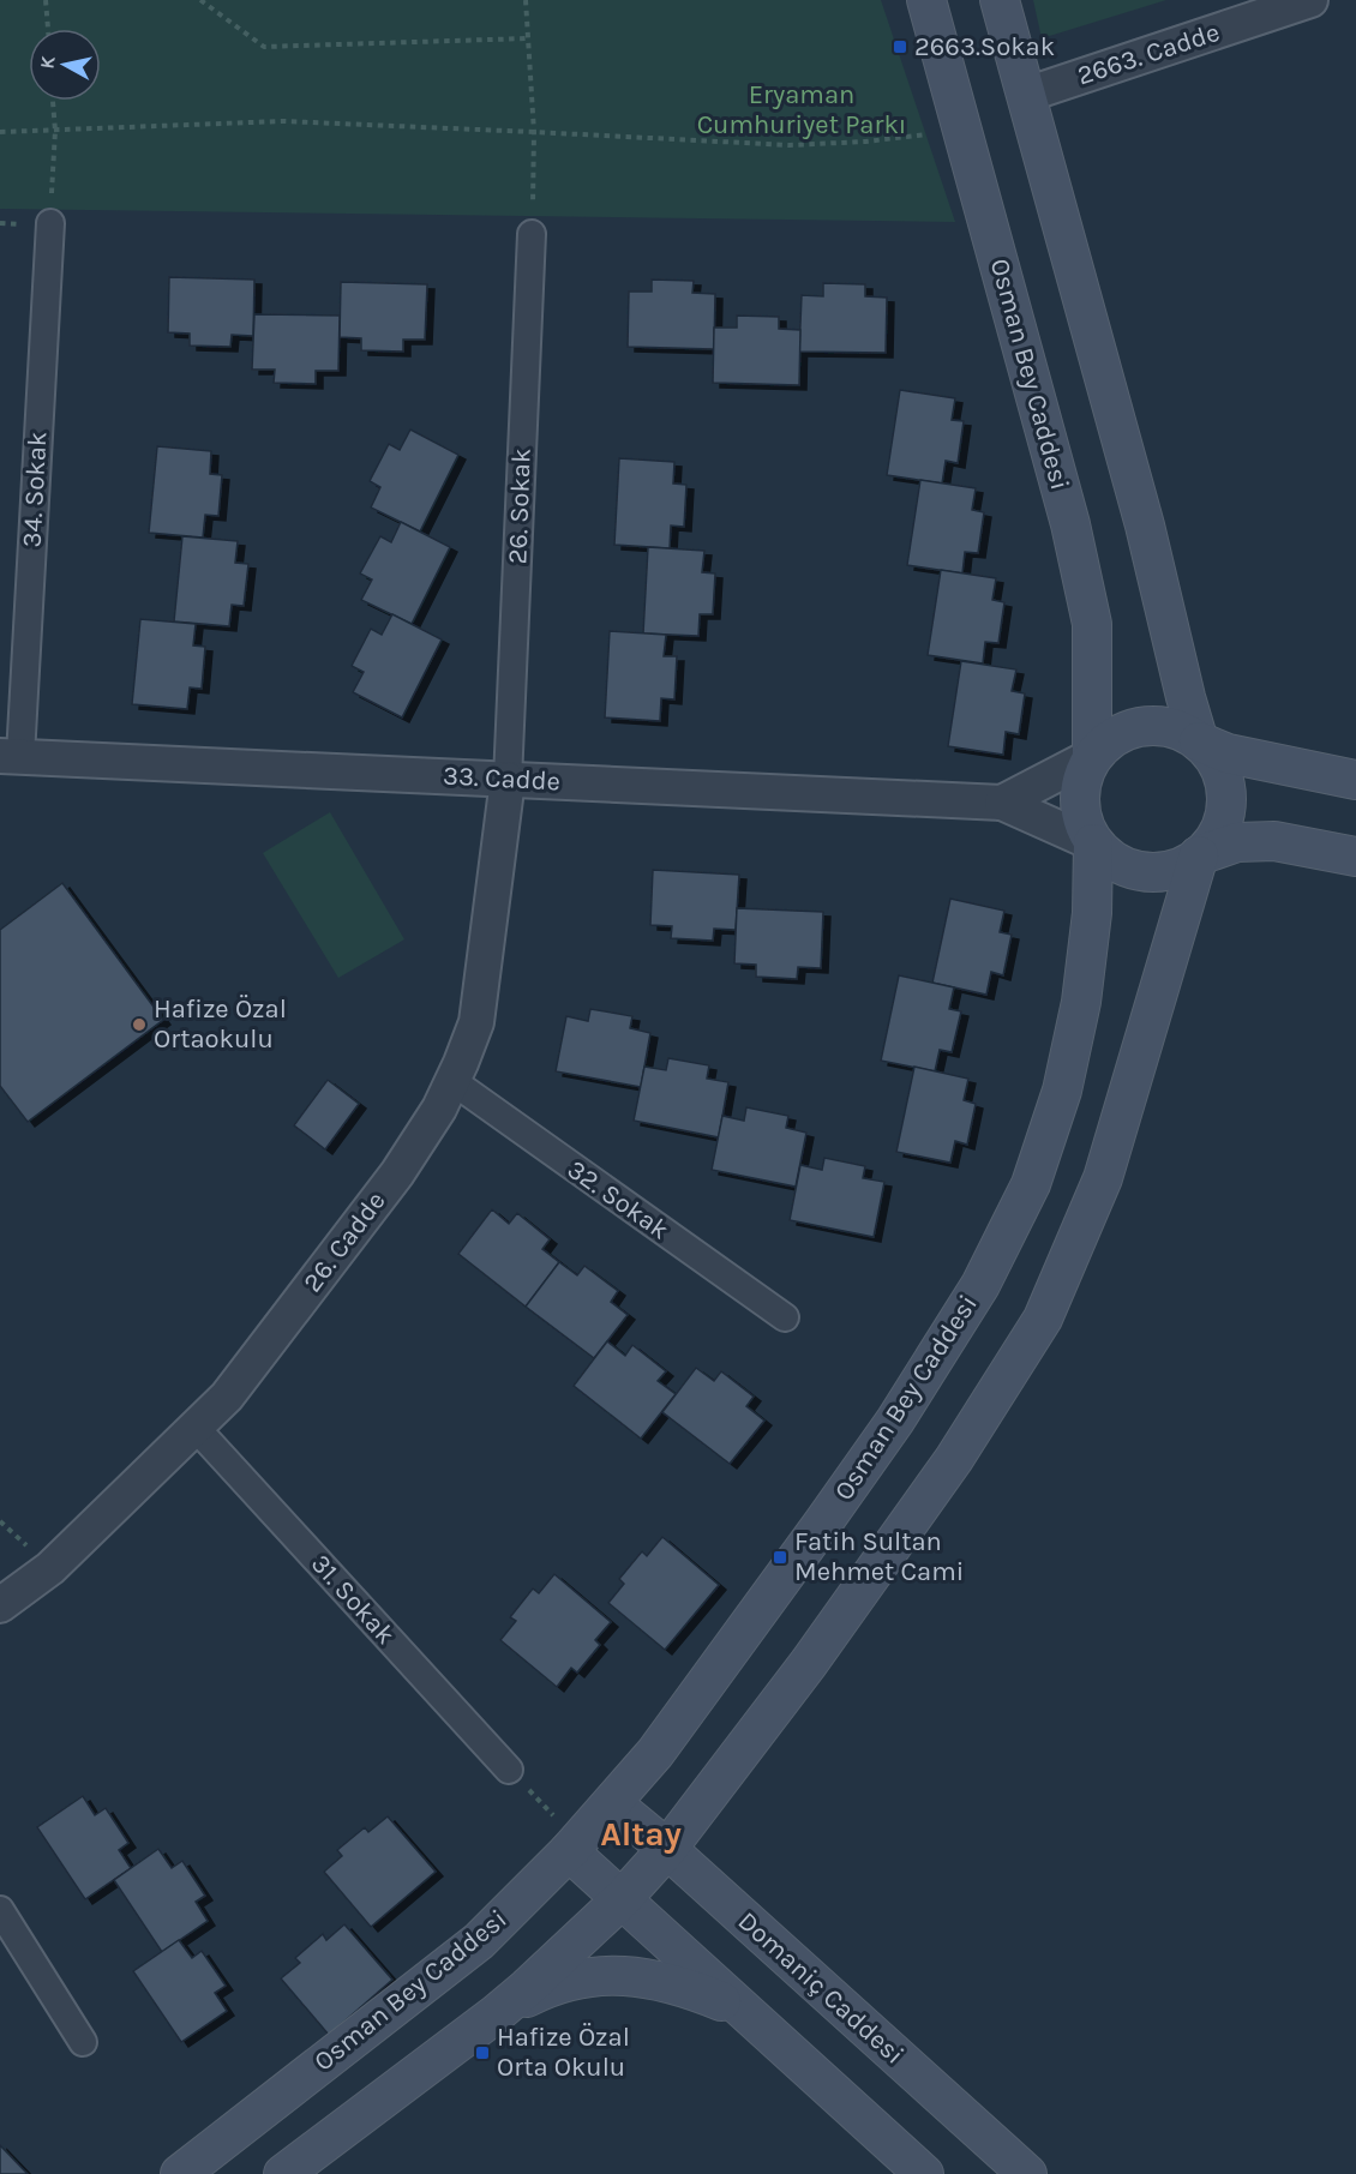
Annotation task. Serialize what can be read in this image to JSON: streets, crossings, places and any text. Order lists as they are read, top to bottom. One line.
{"streets":{"main road":["Osman Bey Caddesi","Domaniç Caddesi"],"street":["2663. Cadde","34. Sokak","26. Sokak","33. Cadde","32. Sokak","26. Cadde","31. Sokak"]},"crossings":[["Osman Bey Caddesi","33. Cadde"],["Osman Bey Caddesi","Domaniç Caddesi"],["34. Sokak","33. Cadde"],["26. Sokak","33. Cadde"],["26. Sokak","26. Cadde"],["33. Cadde","26. Cadde"],["32. Sokak","26. Cadde"],["26. Cadde","31. Sokak"]],"districts":["Altay"],"parks":["Eryaman Cumhuriyet Parkı"],"places":{"transit":["2663.Sokak","Fatih Sultan Mehmet Cami","Hafize Özal Orta Okulu"],"other":["Hafize Özal Ortaokulu"]},"north":"left"}
